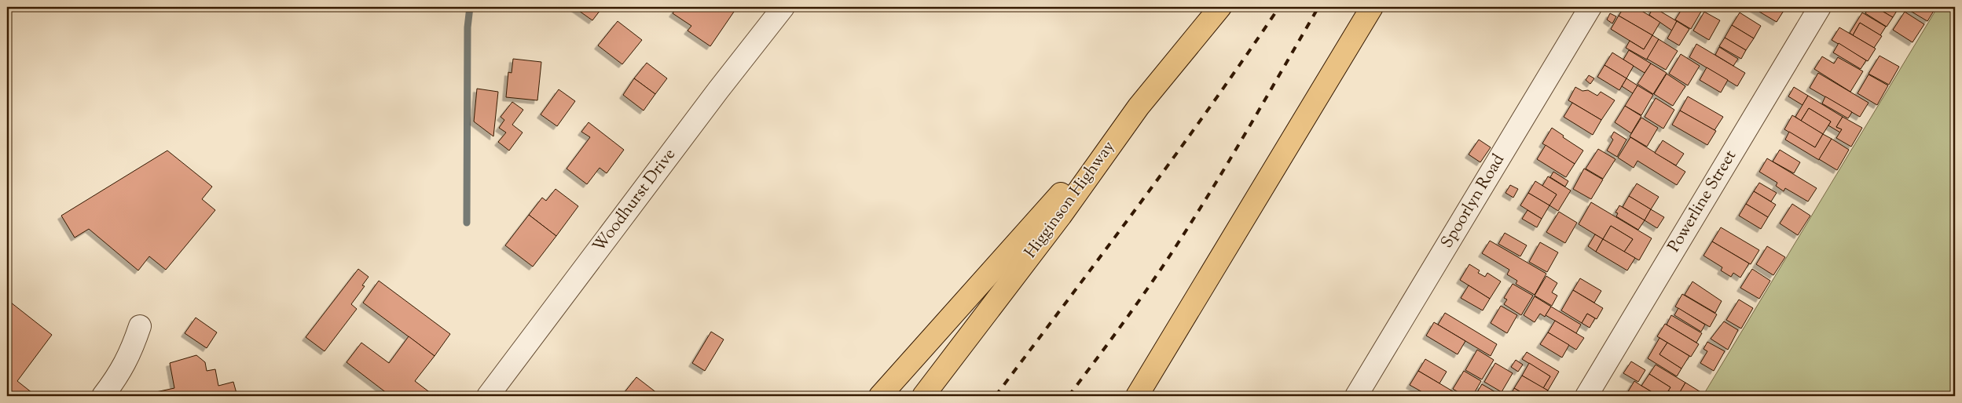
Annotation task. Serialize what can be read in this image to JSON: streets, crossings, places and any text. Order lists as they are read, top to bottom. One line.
{"streets":{"highway":["Higginson Highway"],"street":["Woodhurst Drive","Spoorlyn Road","Powerline Street"]}}
